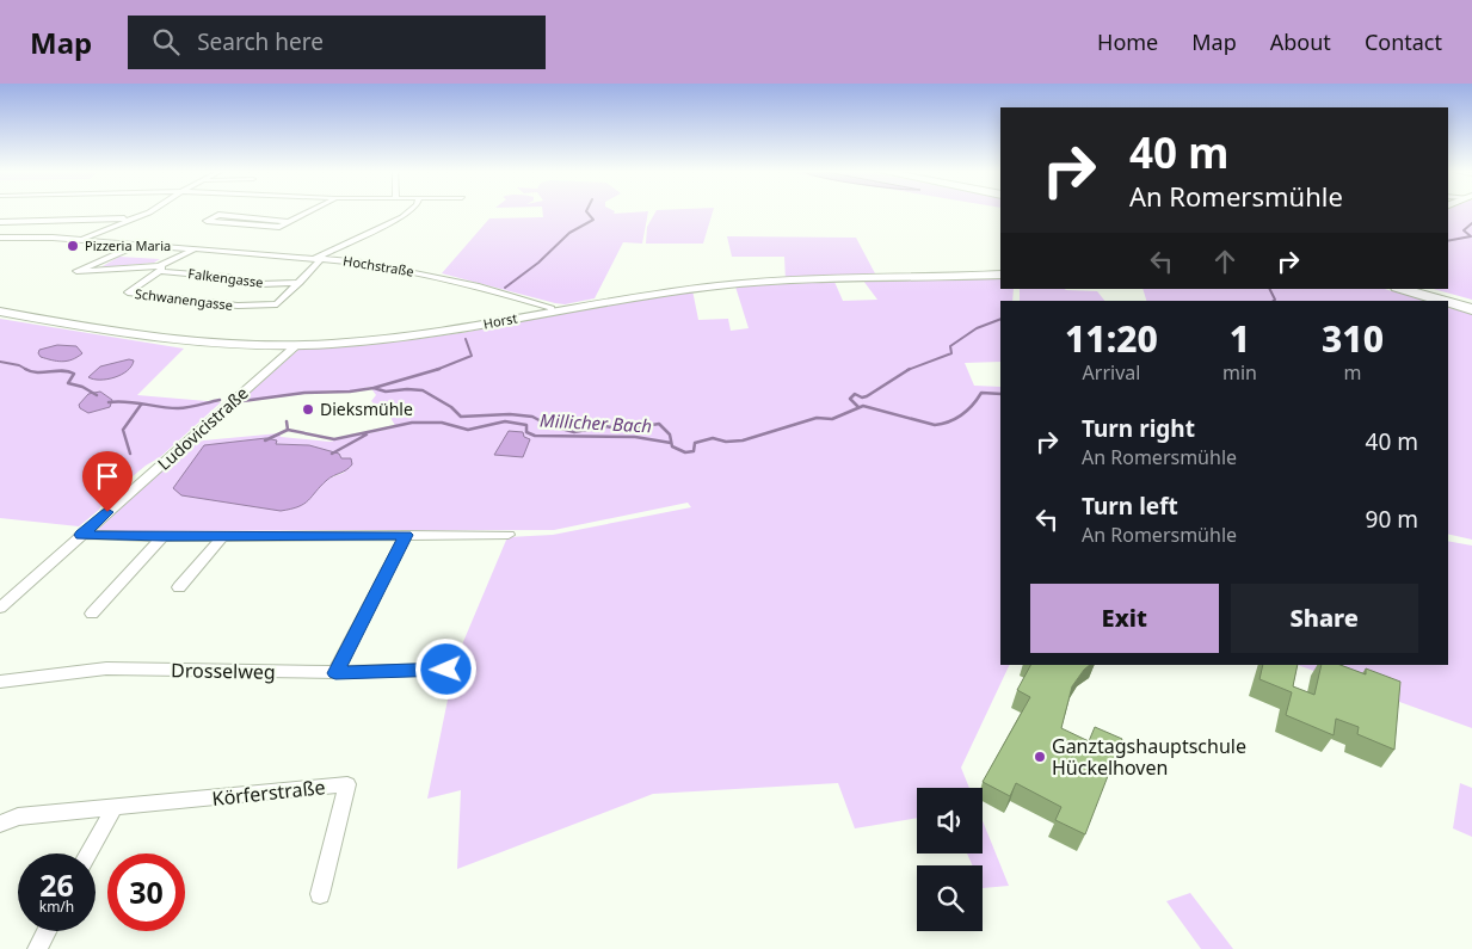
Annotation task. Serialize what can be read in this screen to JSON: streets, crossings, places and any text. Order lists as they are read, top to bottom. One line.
{"streets":{"street":["Hochstraße","Falkengasse","Schwanengasse","Horst","Ludovicistraße","Drosselweg","Körferstraße"]},"crossings":[["Hochstraße","Falkengasse"],["Hochstraße","Schwanengasse"],["Hochstraße","Horst"],["Falkengasse","Schwanengasse"],["Horst","Ludovicistraße"]],"water":["Millicher Bach"],"places":["Pizzeria Maria","Dieksmühle","Ganztagshauptschule Hückelhoven"],"page":{"header":"Map","search":"Search here","nav":["Home","Map","About","Contact"],"turn":["40 m","An Romersmühle"],"eta":["11:20","Arrival","1","min","310","m"],"list":[{"name":"Turn right","note":"An Romersmühle","value":"40 m"},{"name":"Turn left","note":"An Romersmühle","value":"90 m"}],"buttons":["Exit","Share"],"speed":"26 km/h","limit":"30"}}
